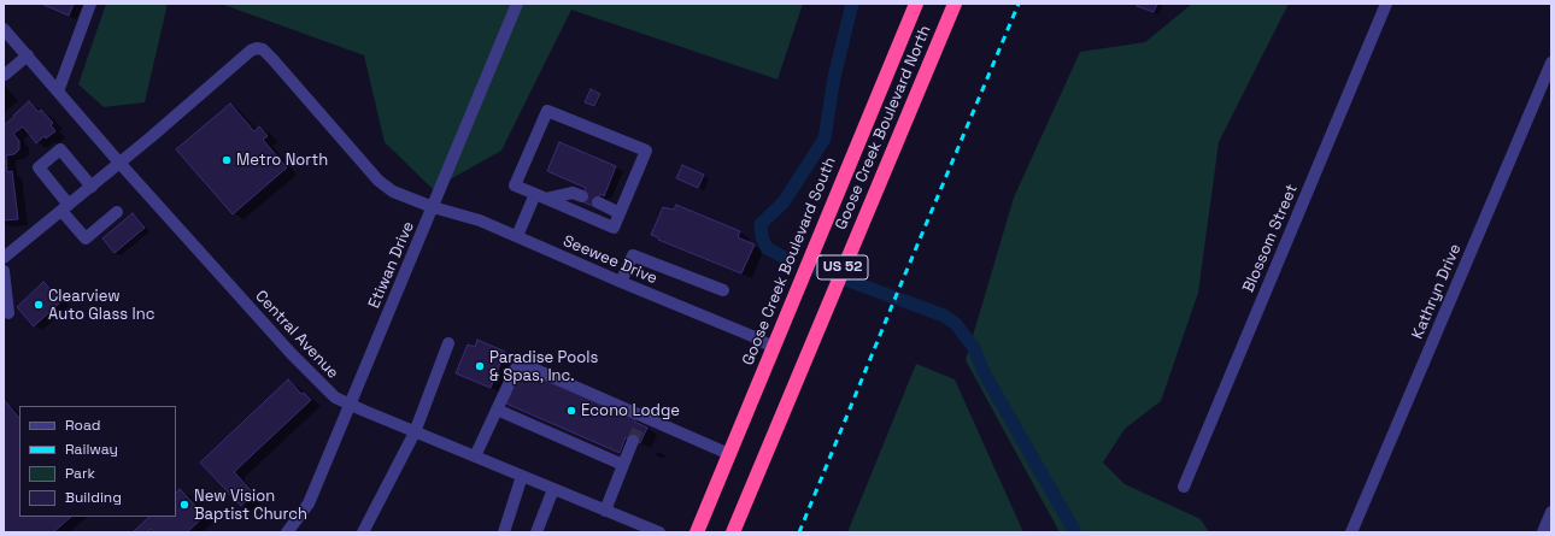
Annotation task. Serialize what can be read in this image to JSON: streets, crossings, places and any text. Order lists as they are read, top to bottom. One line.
{"streets":{"highway":["Goose Creek Boulevard North","Goose Creek Boulevard South","US 52"],"street":["Blossom Street","Seewee Drive","Etiwan Drive","Kathryn Drive","Central Avenue"]},"crossings":[["Seewee Drive","Goose Creek Boulevard South"],["Seewee Drive","Etiwan Drive"],["Seewee Drive","Central Avenue"],["Etiwan Drive","Central Avenue"]],"places":["Metro North","Clearview Auto Glass Inc","Paradise Pools & Spas, Inc.","Econo Lodge","New Vision Baptist Church"],"legend":["Road","Railway","Park","Building"]}
